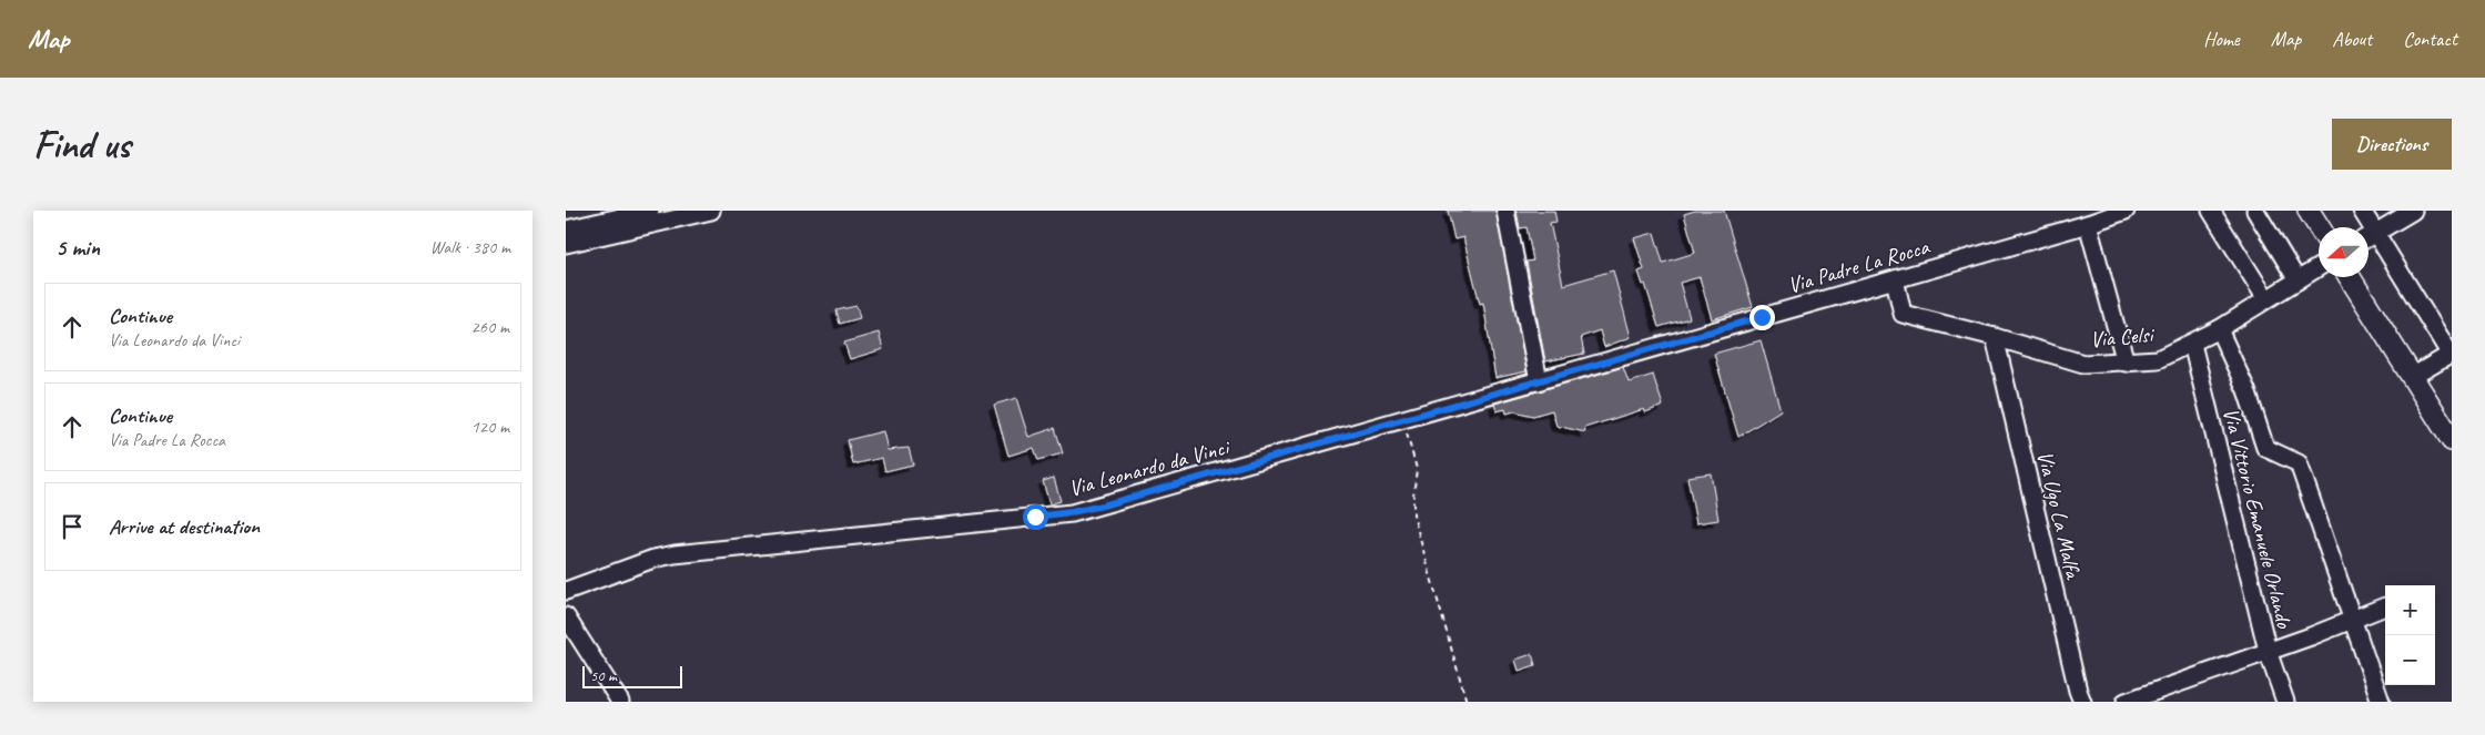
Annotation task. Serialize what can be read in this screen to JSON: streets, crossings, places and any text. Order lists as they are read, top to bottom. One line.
{"streets":{"street":["Via Padre La Rocca","Via Celsi","Via Leonardo da Vinci","Via Ugo La Malfa","Via Vittorio Emanuele Orlando"]},"crossings":[["Via Padre La Rocca","Via Celsi"],["Via Padre La Rocca","Via Leonardo da Vinci"],["Via Celsi","Via Ugo La Malfa"],["Via Celsi","Via Vittorio Emanuele Orlando"]],"scale_bar":"50 m","north":"left","page":{"header":"Map","nav":["Home","Map","About","Contact"],"buttons":"Directions","title":"Find us","heading":["5 min","Walk · 380 m"],"list":[["Continue","Via Leonardo da Vinci","260 m"],["Continue","Via Padre La Rocca","120 m"],"Arrive at destination"],"map_buttons":["+","−"],"scale":"50 m"}}
